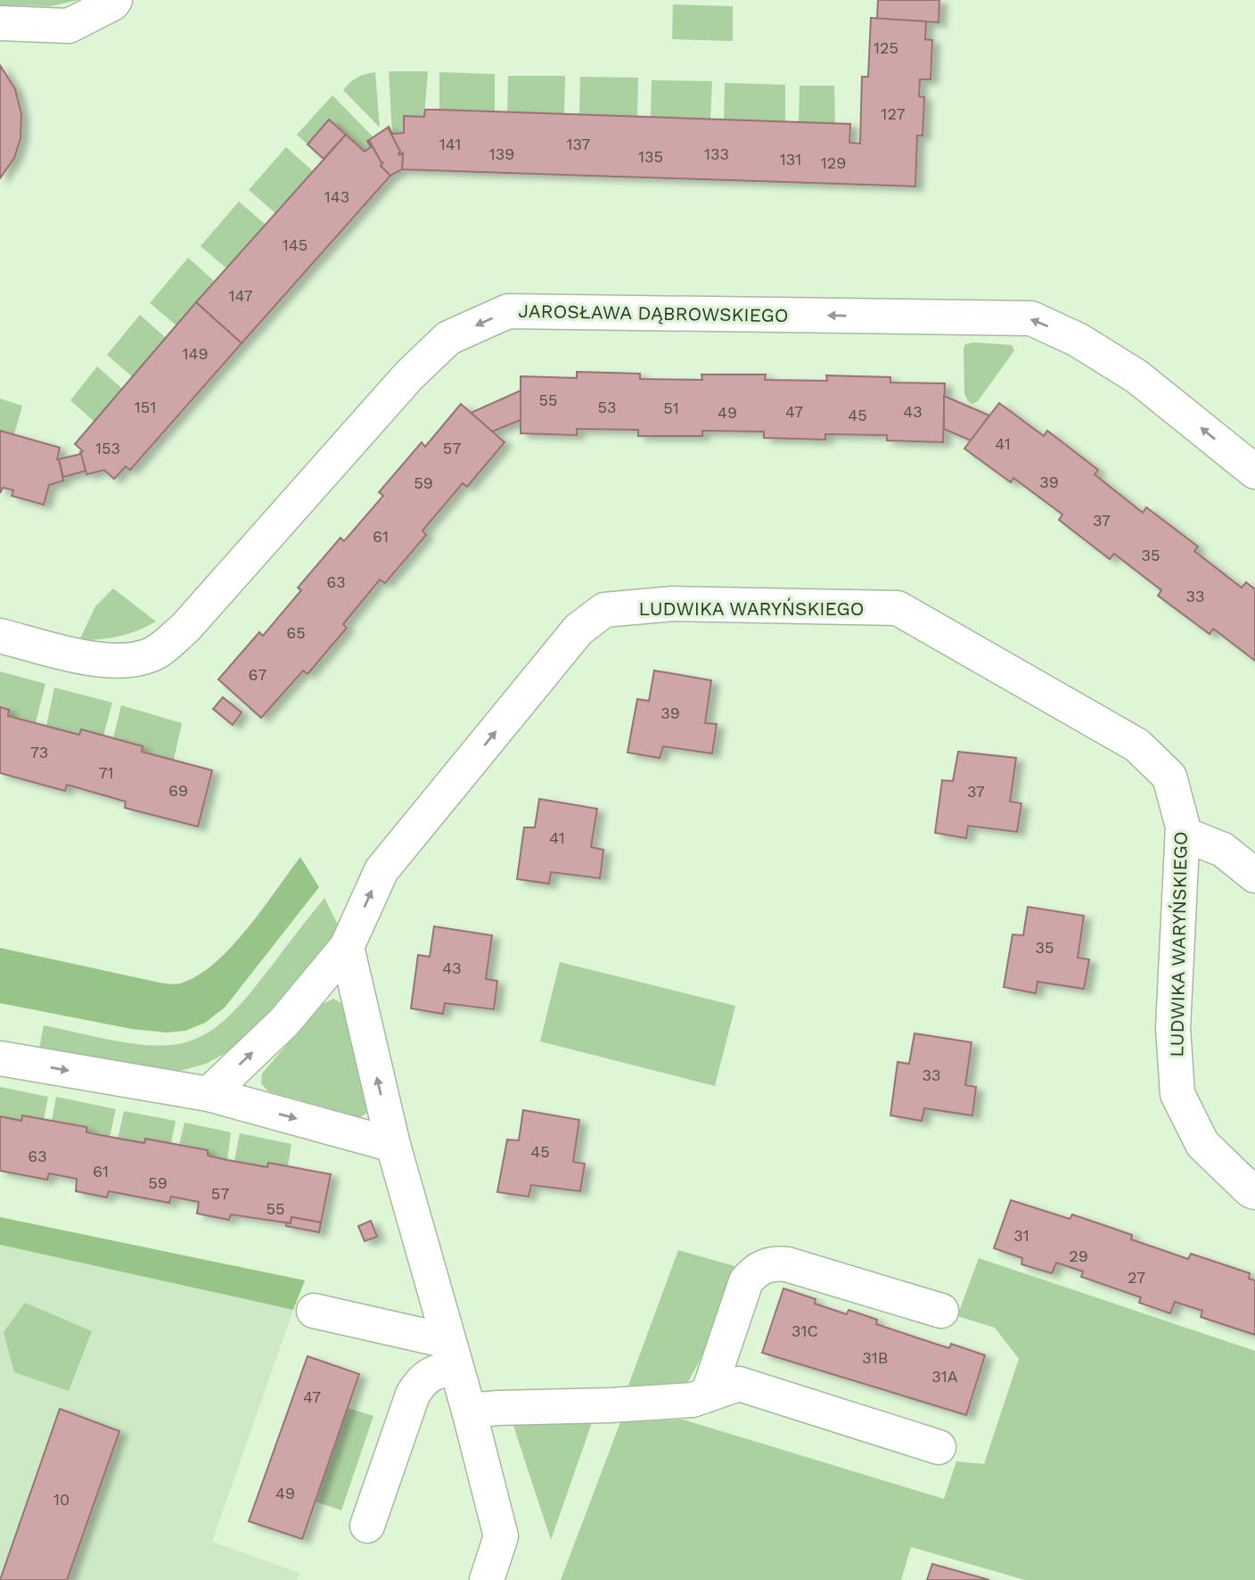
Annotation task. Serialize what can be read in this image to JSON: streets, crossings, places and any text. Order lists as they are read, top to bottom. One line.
{"streets":{"street":["JAROSŁAWA DĄBROWSKIEGO","LUDWIKA WARYŃSKIEGO"]},"one_way":["JAROSŁAWA DĄBROWSKIEGO"],"house_numbers":["125","127","141","137","139","133","135","131","129","143","145","147","149","55","151","53","51","47","43","49","45","41","153","57","39","59","37","61","35","63","33","65","67","39","73","71","69","37","41","35","43","33","45","63","61","59","57","55","31","29","27","31C","31B","31A","47","49","10"]}
